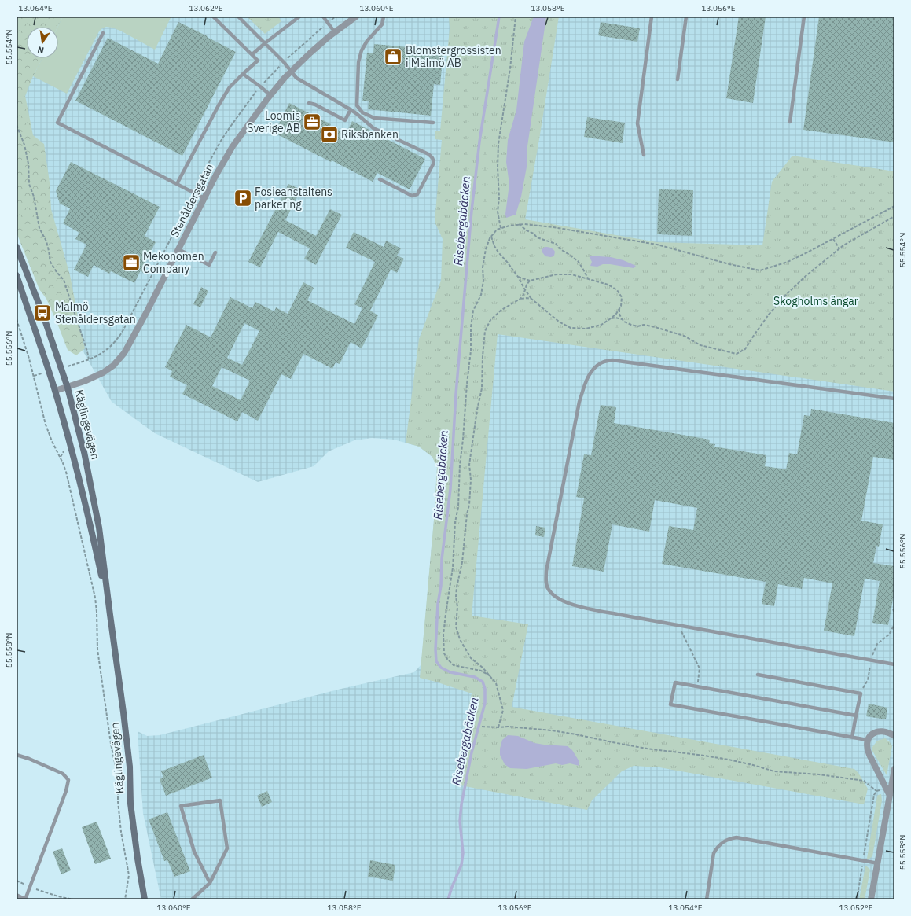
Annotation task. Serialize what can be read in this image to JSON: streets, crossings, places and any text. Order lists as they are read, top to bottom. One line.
{"streets":{"main road":["Käglingevägen"],"street":["Stenåldersgatan"]},"crossings":[["Stenåldersgatan","Käglingevägen"]],"water":["Risebergabäcken"],"parks":["Skogholms ängar"],"places":{"shop":["Blomstergrossisten i Malmö AB"],"office":["Loomis Sverige AB","Mekonomen Company"],"bank":["Riksbanken"],"parking":["Fosieanstaltens parkering"],"bus stop":["Malmö Stenåldersgatan"]},"north":"bottom","coordinates":["13.064°E","13.062°E","13.060°E","13.058°E","13.056°E","55.554°N","55.556°N","55.558°N","13.054°E","13.052°E"]}
